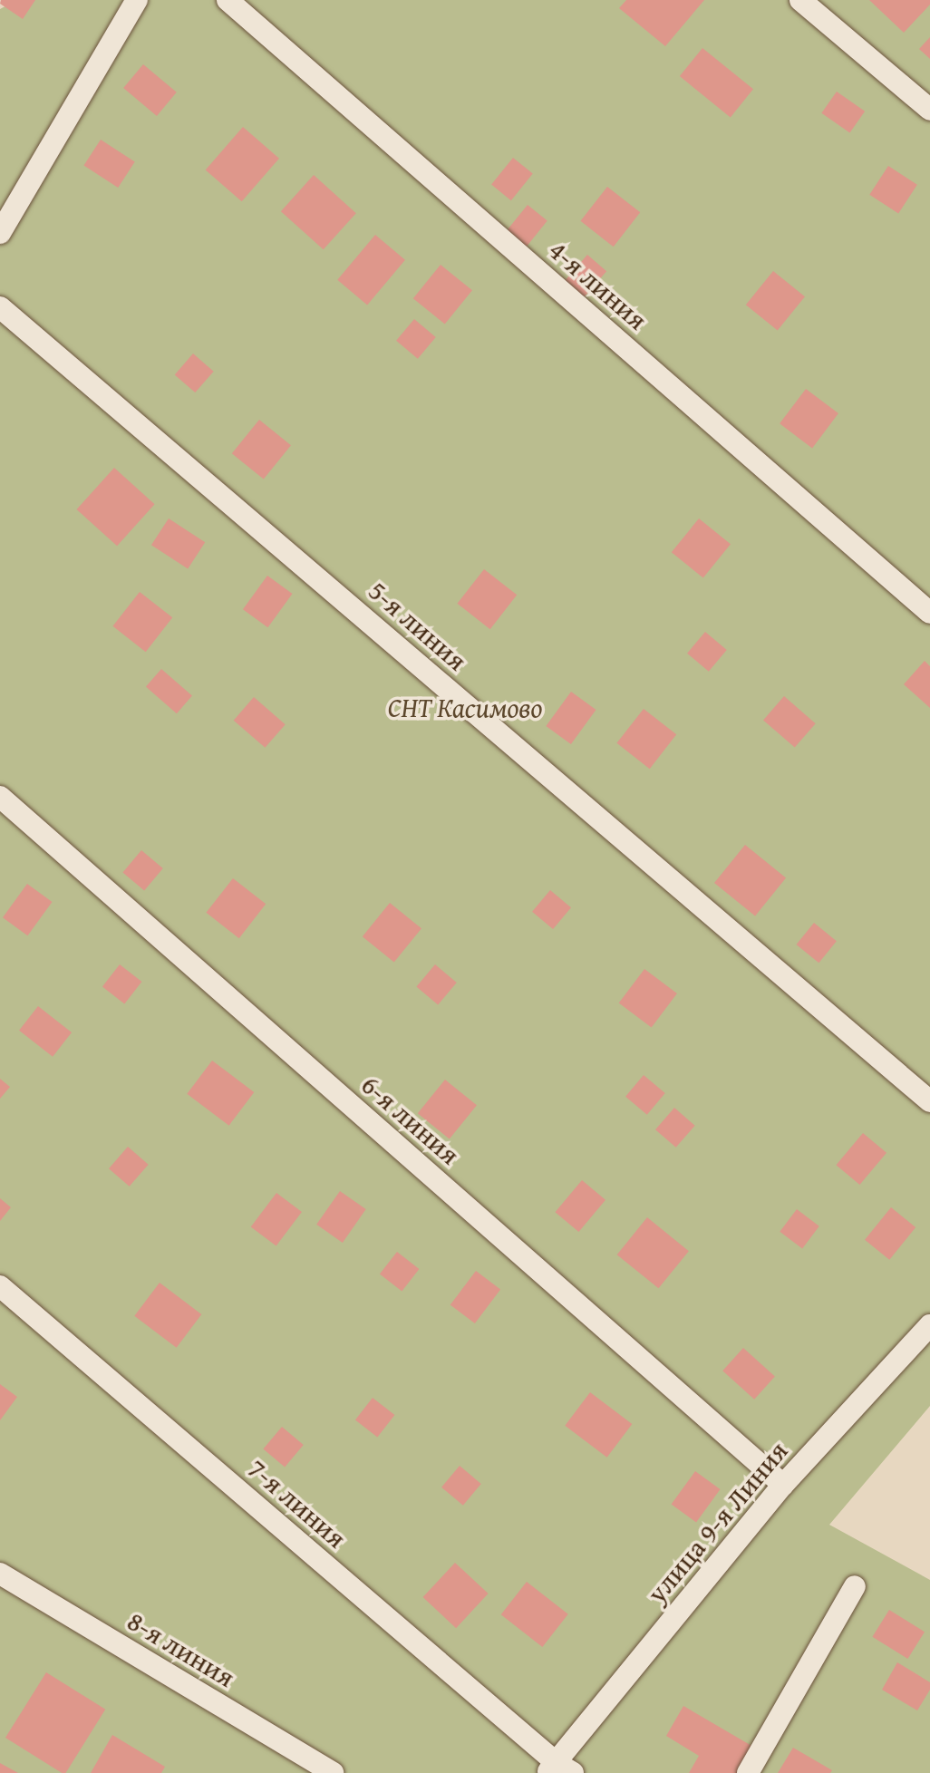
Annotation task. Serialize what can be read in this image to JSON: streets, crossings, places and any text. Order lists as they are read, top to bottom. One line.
{"streets":{"street":["4-я линия","5-я линия","6-я линия","7-я линия","улица 9-я Линия","8-я линия"]},"crossings":[["6-я линия","улица 9-я Линия"],["7-я линия","улица 9-я Линия"]],"parks":["СНТ Касимово"]}
